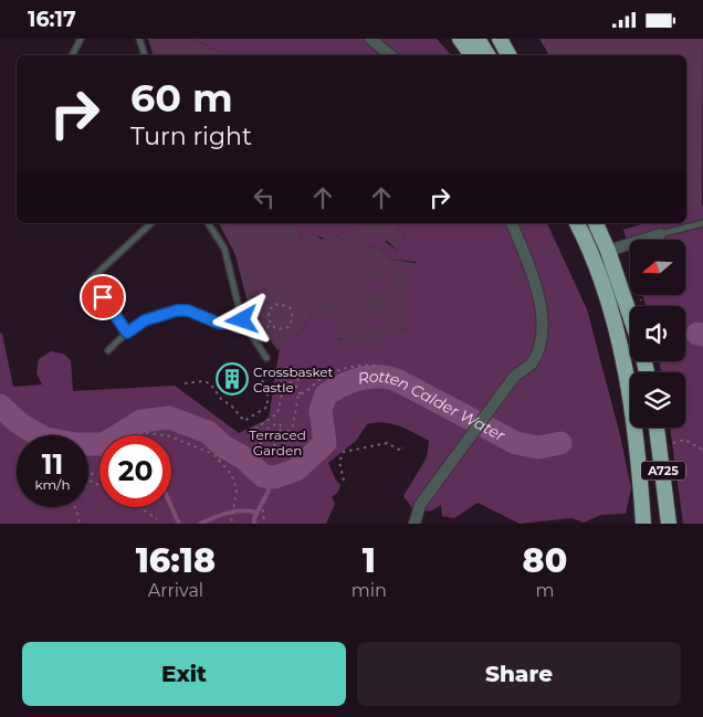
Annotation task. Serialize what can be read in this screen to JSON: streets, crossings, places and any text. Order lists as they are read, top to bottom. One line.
{"streets":{"highway":["A725"]},"water":["Rotten Calder Water"],"parks":["Terraced Garden"],"places":{"building":["Crossbasket Castle"]},"north":"left","page":{"status":"16:17","turn":["60 m","Turn right"],"speed":"11 km/h","limit":"20","eta":["16:18","Arrival","1","min","80","m"],"buttons":["Exit","Share"]}}
